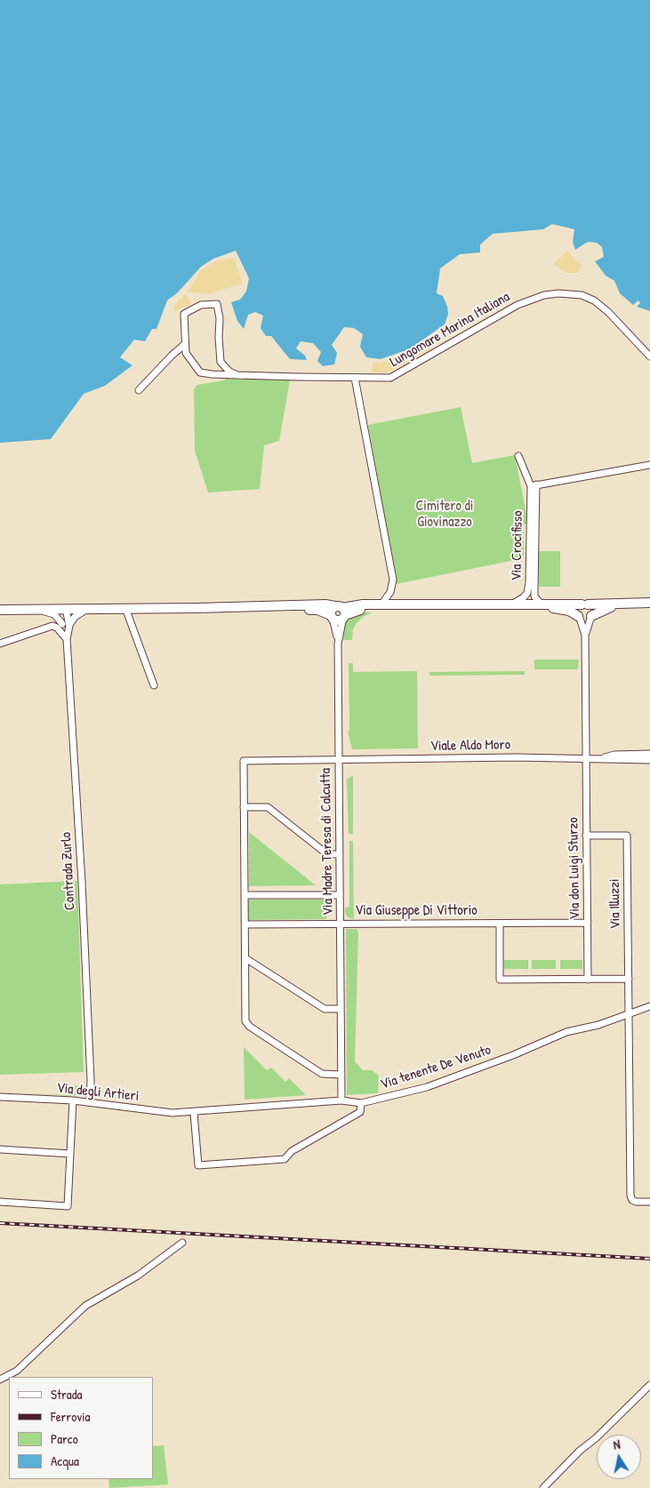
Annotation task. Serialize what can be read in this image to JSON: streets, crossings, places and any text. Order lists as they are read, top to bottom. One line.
{"streets":{"street":["Lungomare Marina Italiana","Via Crocifisso","Viale Aldo Moro","Via Madre Teresa di Calcutta","Via don Luigi Sturzo","Contrada Zurlo","Via Illuzzi","Via Giuseppe Di Vittorio","Via tenente De Venuto","Via degli Artieri"]},"crossings":[["Viale Aldo Moro","Via Madre Teresa di Calcutta"],["Viale Aldo Moro","Via don Luigi Sturzo"],["Via Madre Teresa di Calcutta","Via Giuseppe Di Vittorio"],["Via Madre Teresa di Calcutta","Via tenente De Venuto"],["Via don Luigi Sturzo","Via Illuzzi"],["Via don Luigi Sturzo","Via Giuseppe Di Vittorio"],["Contrada Zurlo","Via degli Artieri"],["Via Illuzzi","Via tenente De Venuto"],["Via tenente De Venuto","Via degli Artieri"]],"parks":["Cimitero di Giovinazzo"],"legend":["Strada","Ferrovia","Parco","Acqua"],"north":"top"}
